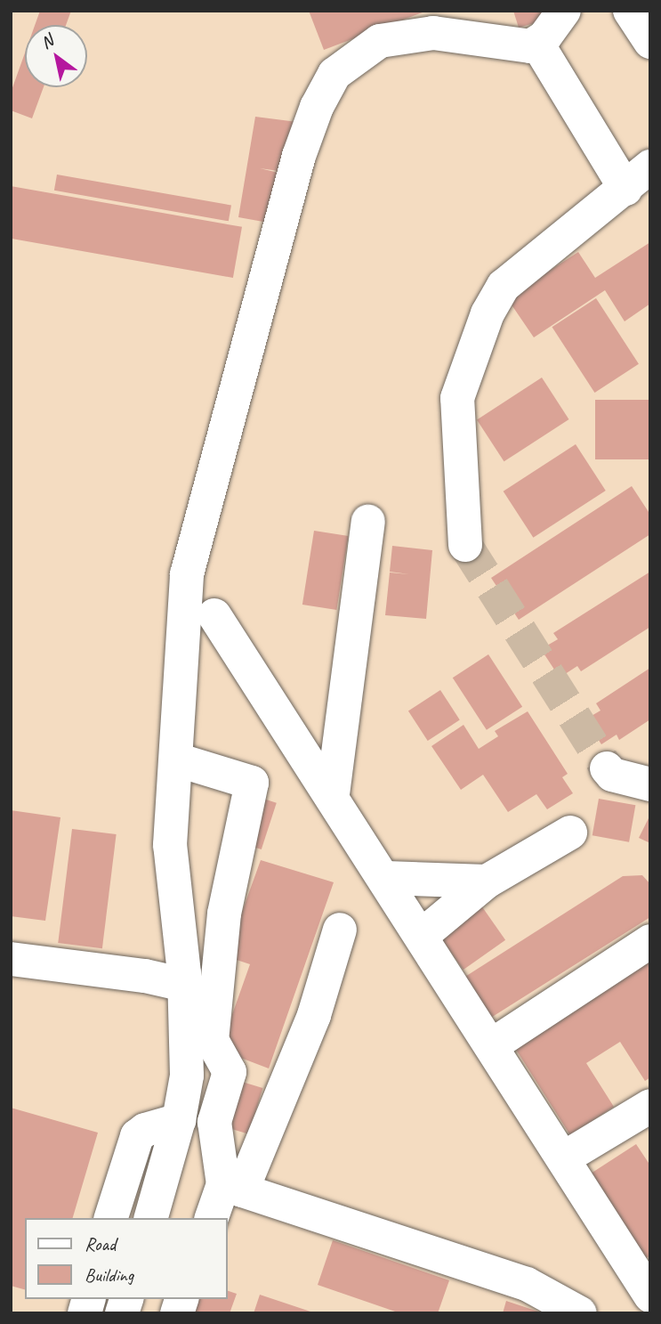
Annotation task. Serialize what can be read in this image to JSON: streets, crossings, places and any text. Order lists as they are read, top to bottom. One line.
{"legend":["Road","Building"],"north":"top left"}
